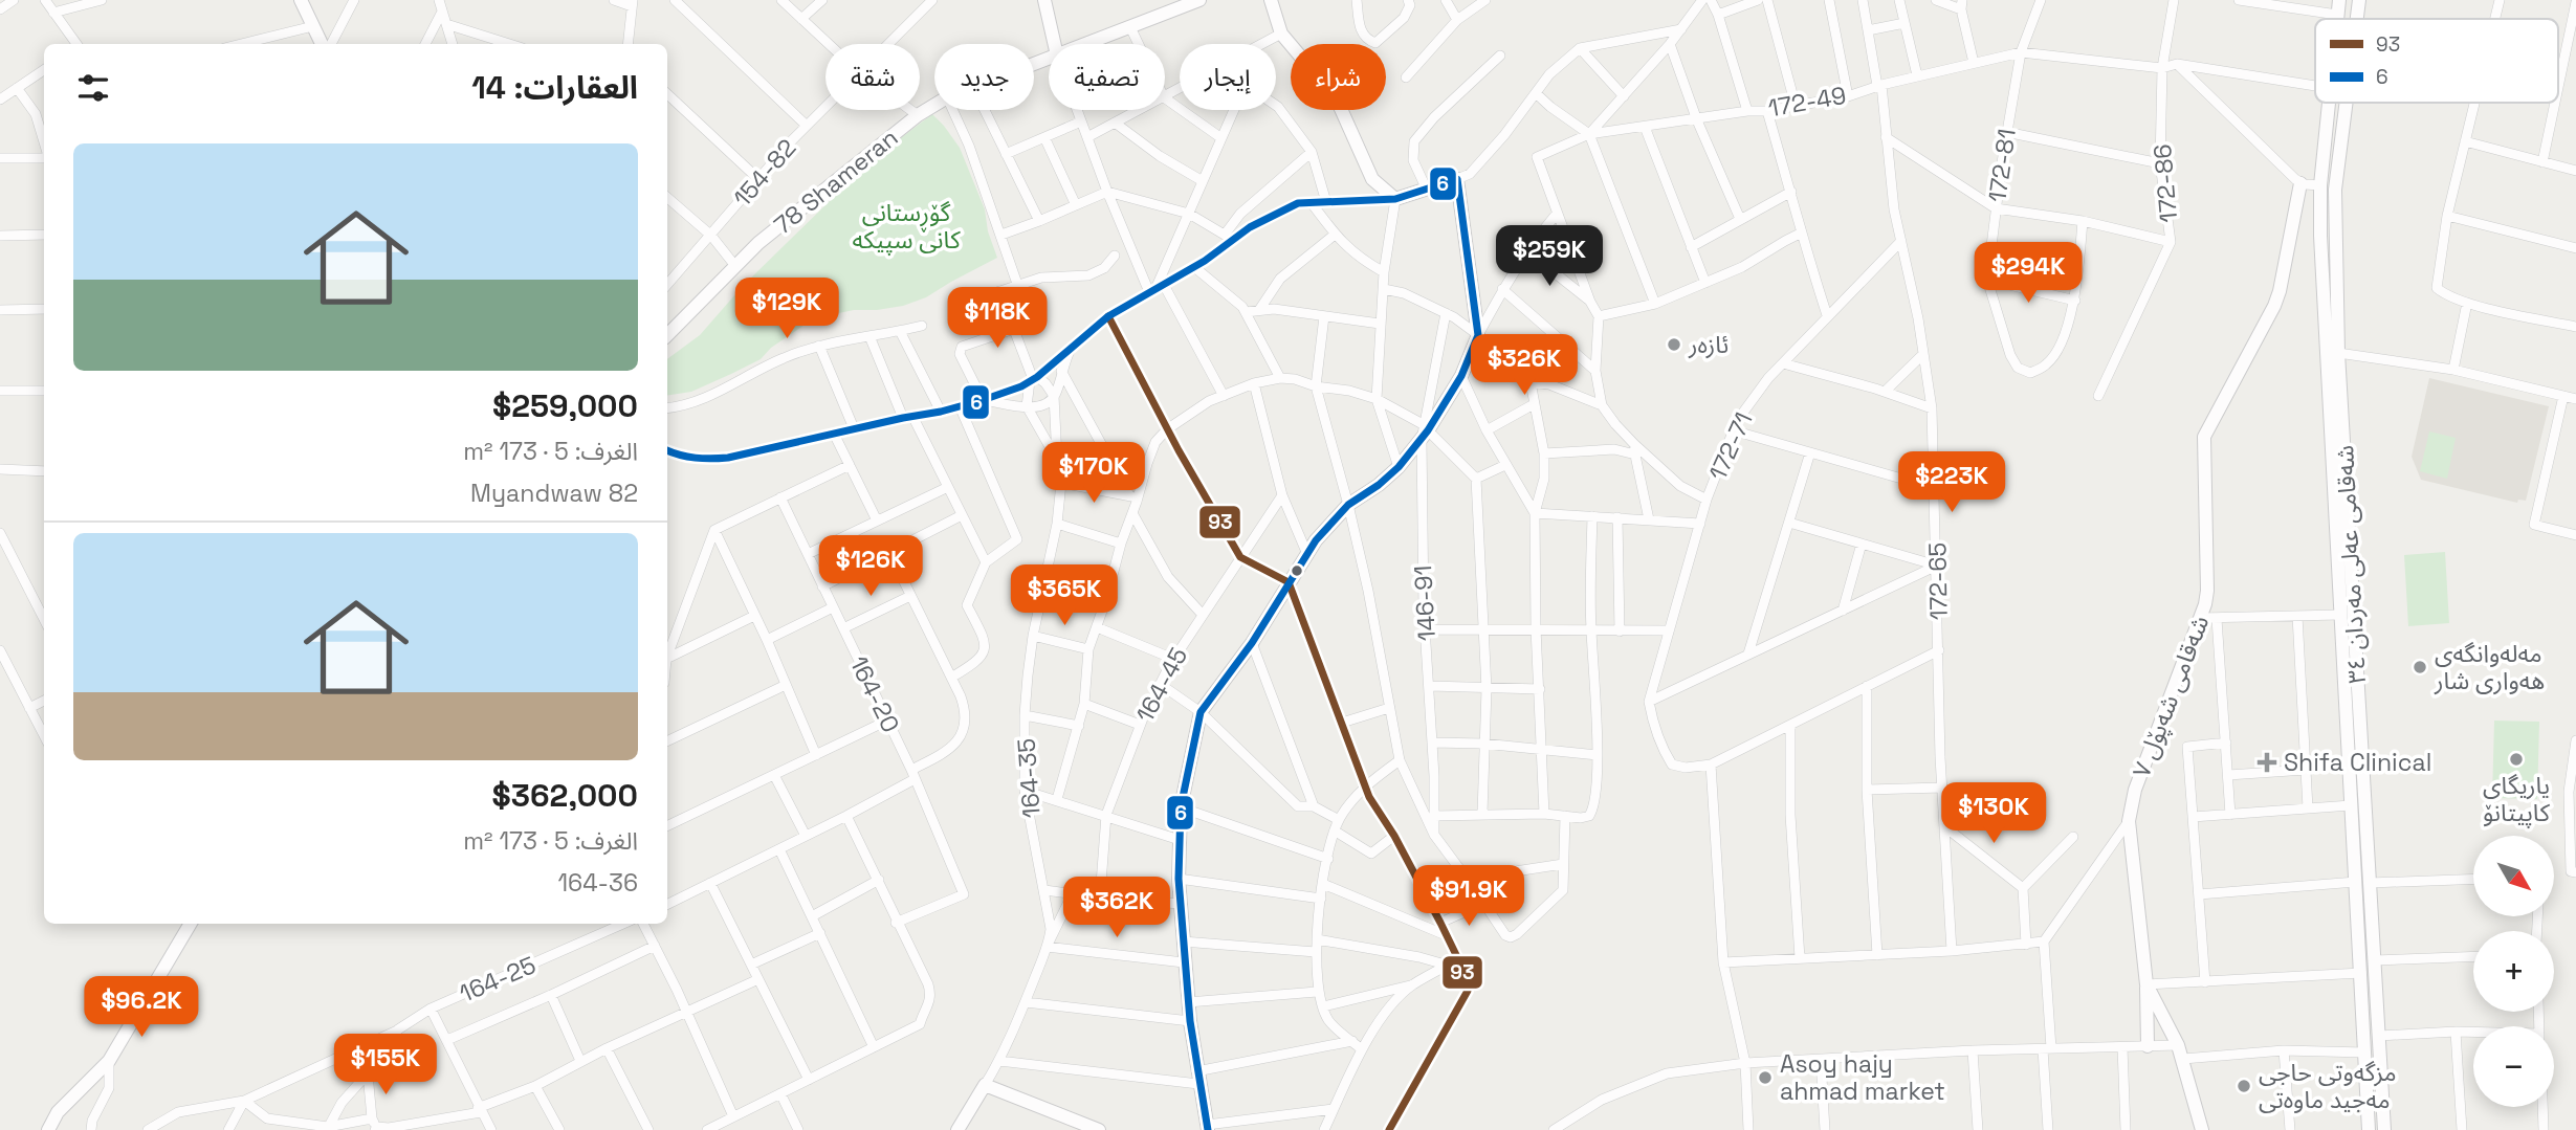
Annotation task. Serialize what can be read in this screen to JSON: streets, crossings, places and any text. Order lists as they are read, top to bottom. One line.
{"streets":{"street":["172-49","172-81","154-82","78 Shameran","172-86","172-71","شەقامی عەلی مەردان ٣٤","172-65","146-91","164-45","164-20","شەقامی شەپۆل ٧","164-35","164-25"]},"crossings":[["172-49","172-81"],["172-49","172-86"],["172-49","172-65"],["172-71","172-65"]],"parks":["گۆڕستانی کانی سپیکە"],"places":{"other":["ئازەر","مەلەوانگەی هەواری شار","یاریگای کاپیتانۆ","Asoy hajy ahmad market","مزگەوتی حاجی مەجید ماوەتی"],"health":["Shifa Clinical"]},"lines":["transit line 6","transit line 93"],"legend":["93","6"],"north":"bottom right","page":{"chip":["شراء","إيجار","تصفية","جديد","شقة"],"heading":"العقارات: 14","list":[{"name":"$259,000","note":"الغرف: 5 · 173 m² · 82 Myandwaw"},{"name":"$362,000","note":"الغرف: 5 · 173 m² · 164-36"}],"price":["$259K","$294K","$129K","$118K","$326K","$170K","$223K","$126K","$365K","$130K","$91.9K","$362K","$96.2K","$155K"],"map_buttons":["+","−"]}}
